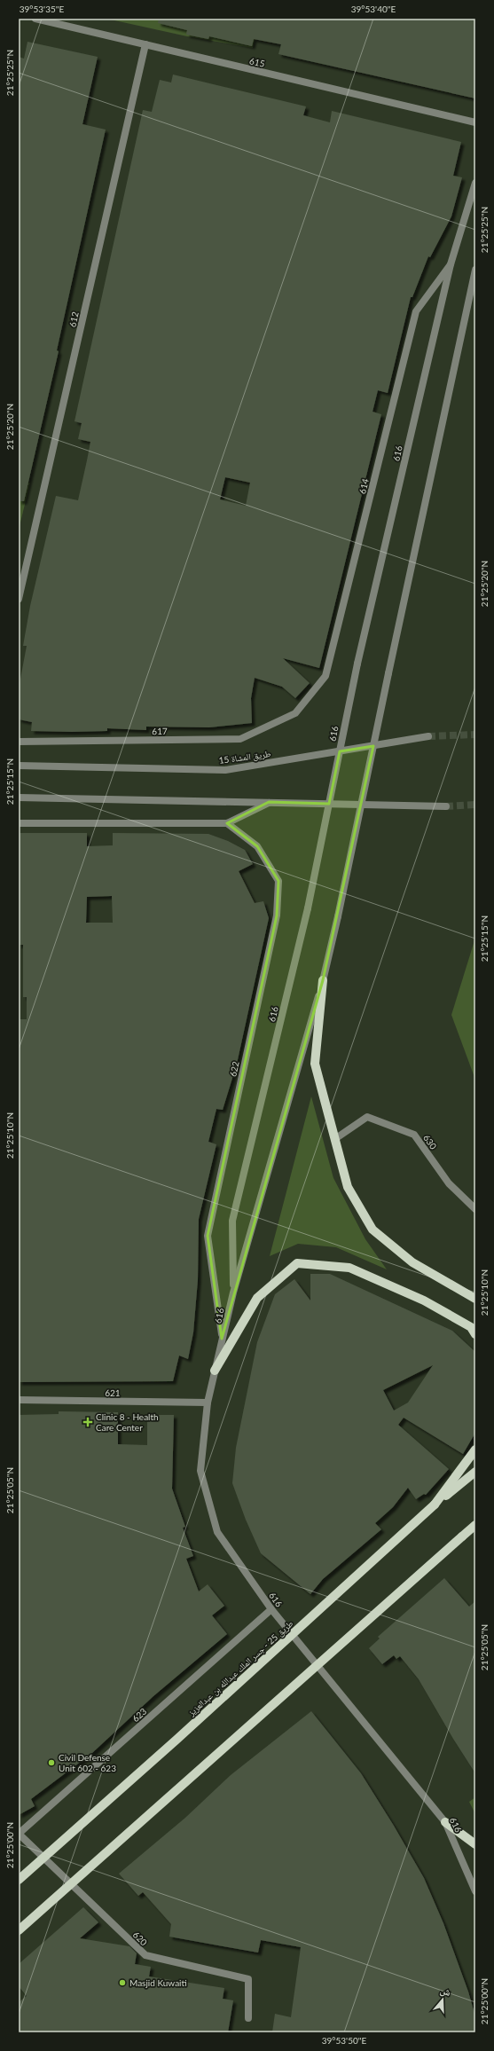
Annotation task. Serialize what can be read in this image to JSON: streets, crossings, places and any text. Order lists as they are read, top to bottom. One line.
{"streets":{"main road":["طريق 25 - جسر الملك عبدالله بن عبدالعزيز"],"street":["615","612","616","614","617","طريق المشاة 15","622","630","621","623","620"]},"crossings":[["615","612"],["616","614"],["616","622"],["616","621"],["616","623"],["614","617"],["623","620"]],"places":{"health":["Clinic 8 - Health Care Center"],"other":["Civil Defense Unit 602 - 623","Masjid Kuwaiti"]},"north":"top","coordinates":["39°53'35\"E","39°53'40\"E","21°25'25\"N","21°25'20\"N","21°25'15\"N","21°25'10\"N","21°25'05\"N","21°25'00\"N","39°53'50\"E"]}
